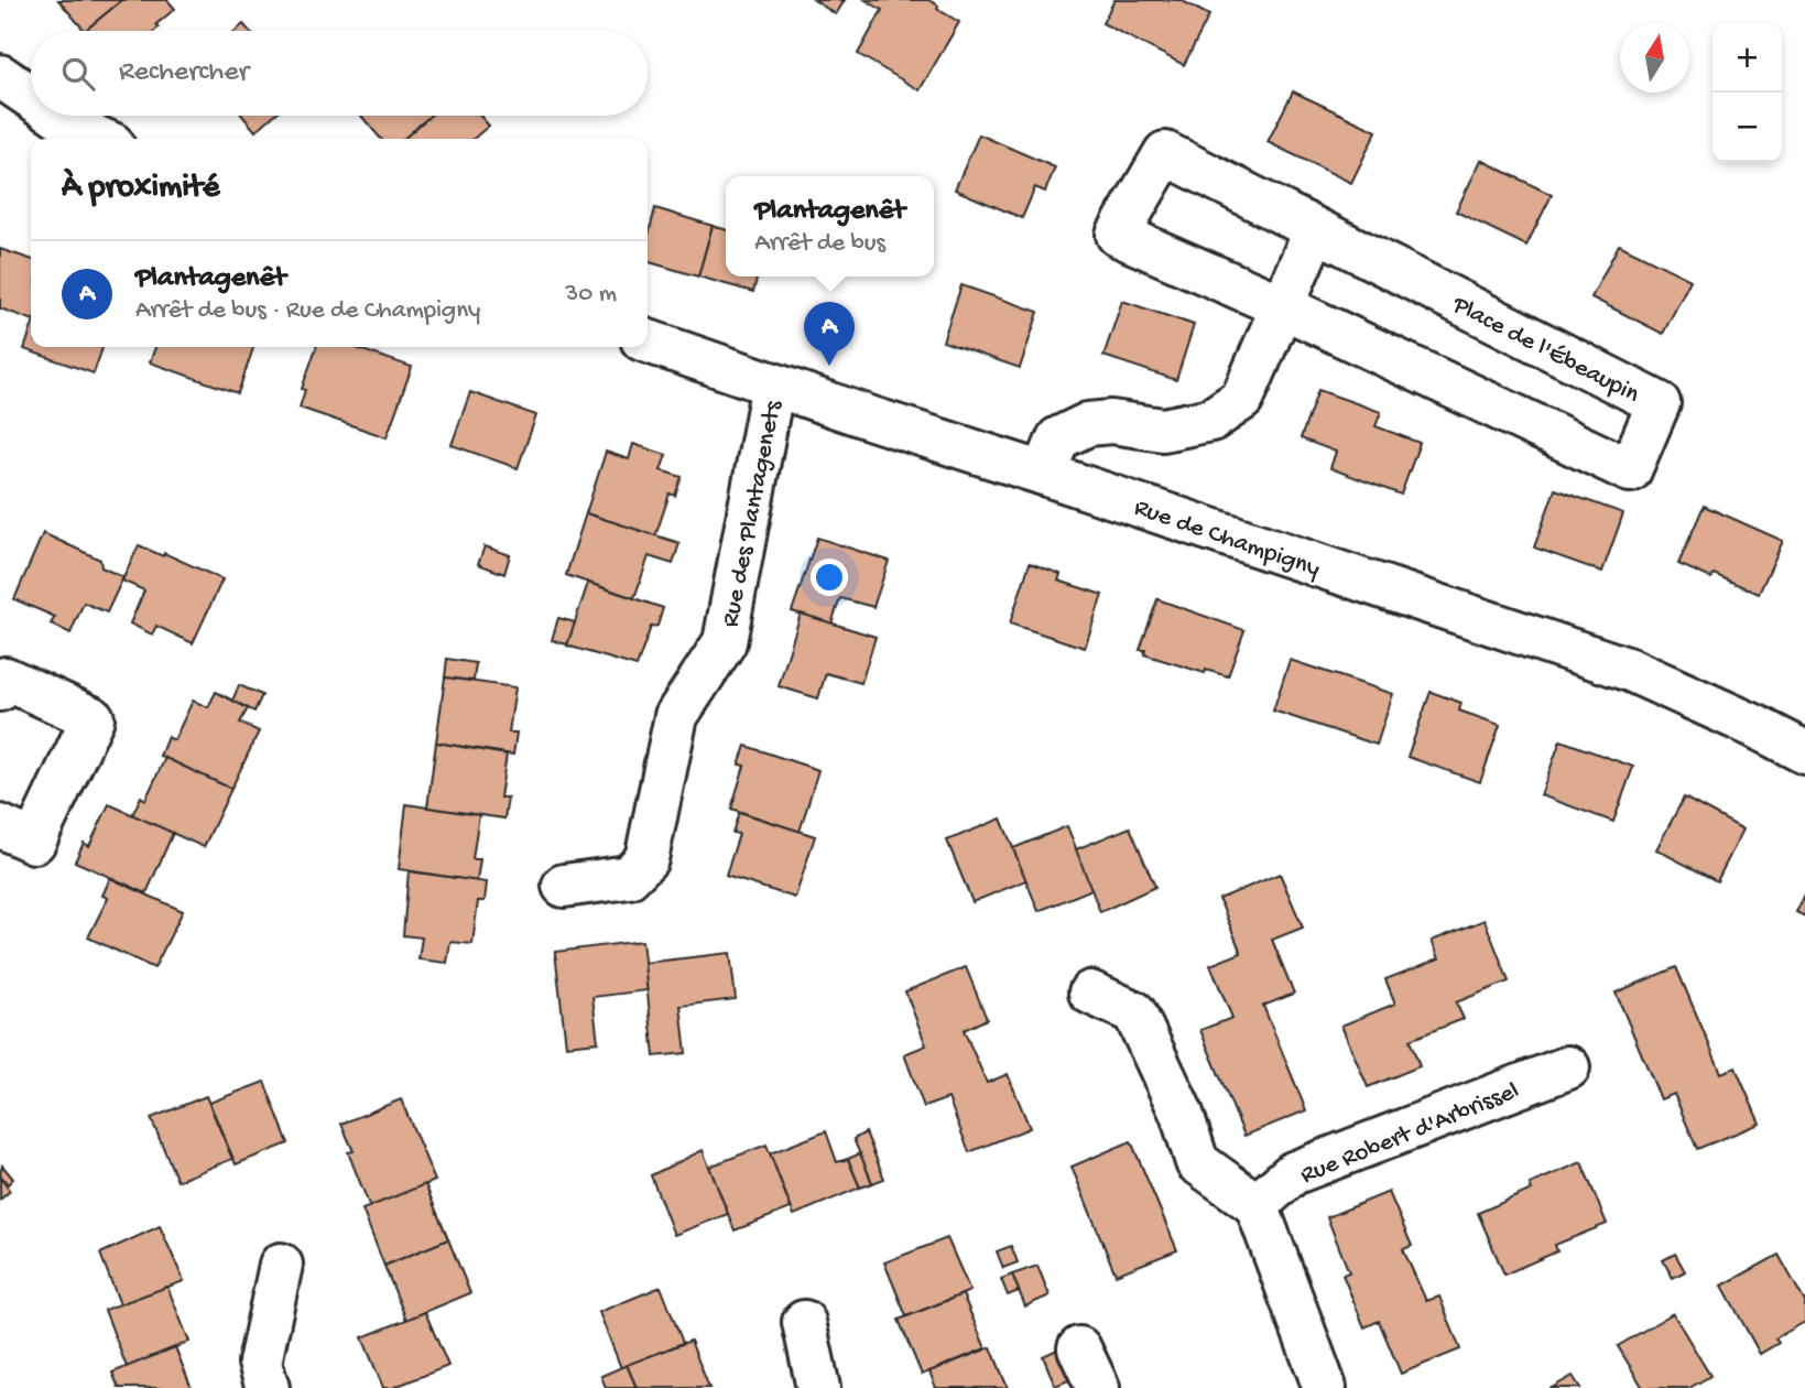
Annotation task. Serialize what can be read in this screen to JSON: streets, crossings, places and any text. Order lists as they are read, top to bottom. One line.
{"streets":{"street":["Place de l'Ébeaupin","Rue des Plantagenets","Rue de Champigny","Rue Robert d'Arbrissel"]},"crossings":[["Rue des Plantagenets","Rue de Champigny"]],"north":"top","page":{"map_buttons":["+","−"],"search":"Rechercher","heading":"À proximité","popup":["Plantagenêt","Arrêt de bus"],"list":[{"mark":"A","name":"Plantagenêt","note":"Arrêt de bus · Rue de Champigny","value":"30 m"}],"pins":"A"}}
